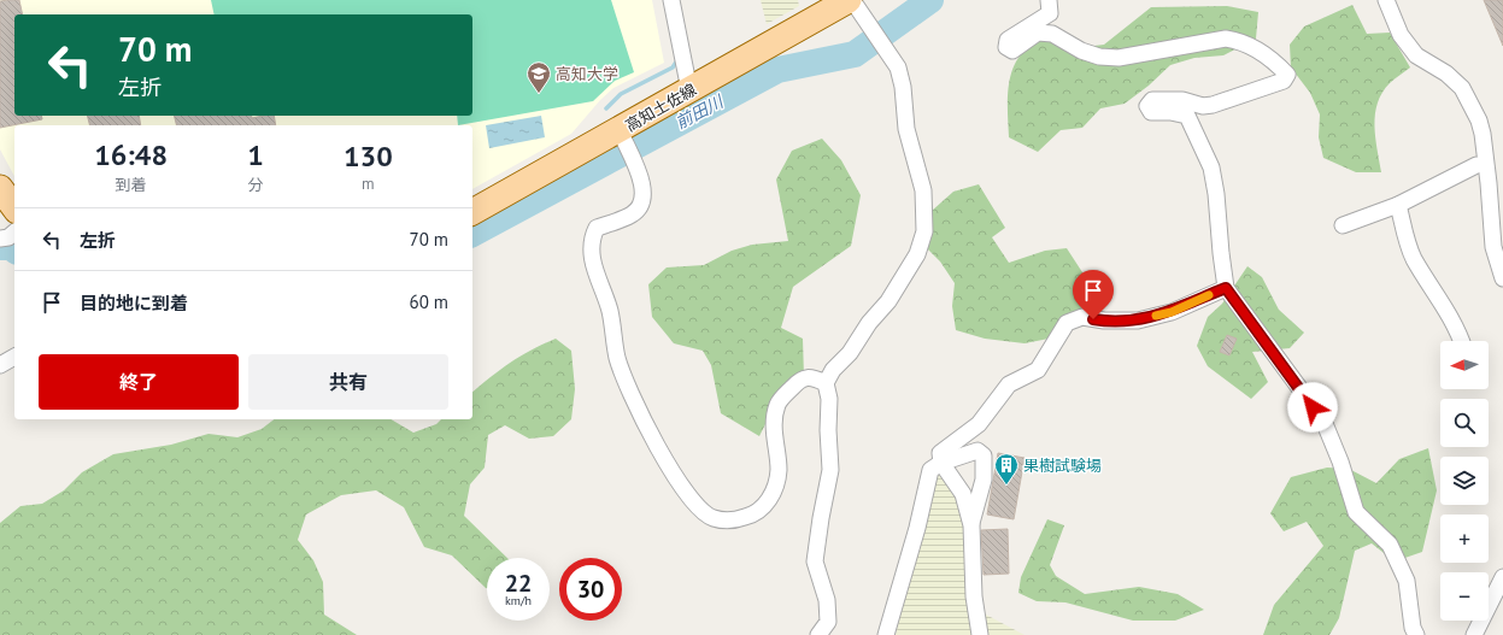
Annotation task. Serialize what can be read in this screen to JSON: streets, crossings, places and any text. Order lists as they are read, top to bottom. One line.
{"streets":{"main road":["高知土佐線"]},"water":["前田川"],"places":{"school or university":["高知大学"],"building":["果樹試験場"]},"north":"left","page":{"turn":["70 m","左折"],"eta":["16:48","到着","1","分","130","m"],"list":[{"name":"左折","value":"70 m"},{"name":"目的地に到着","value":"60 m"}],"map_buttons":["+","−"],"buttons":["終了","共有"],"speed":"22 km/h","limit":"30"}}
